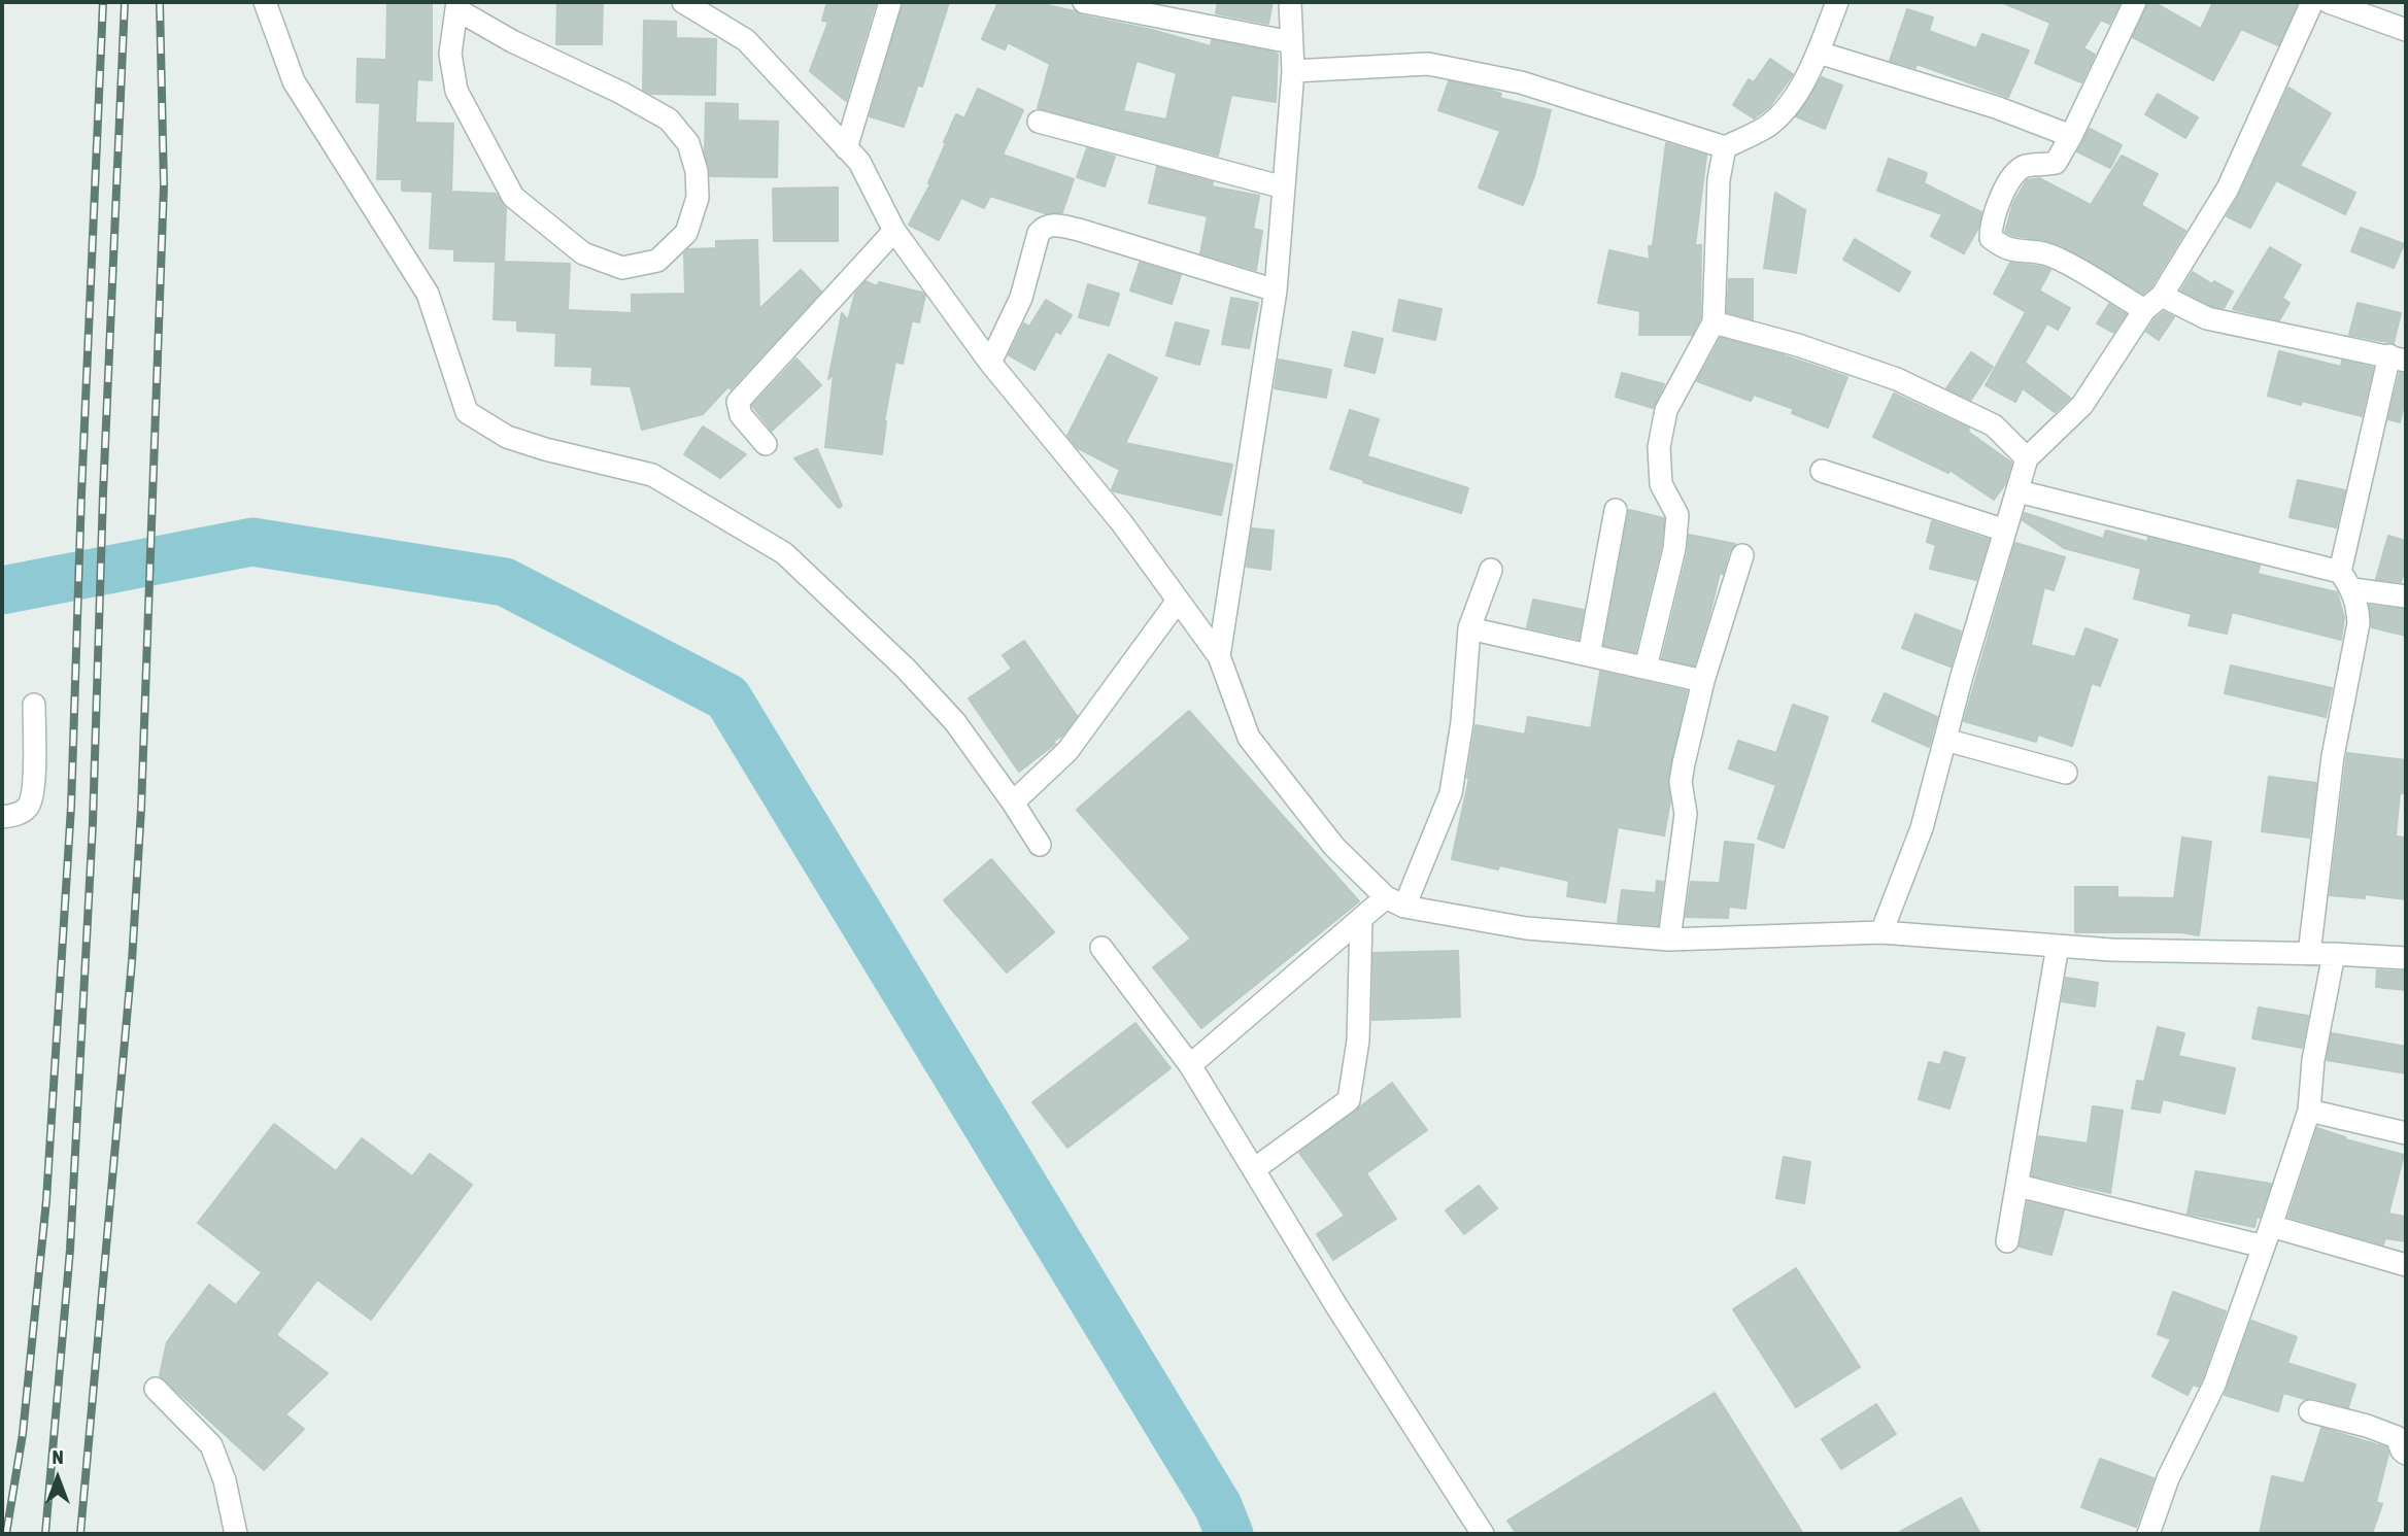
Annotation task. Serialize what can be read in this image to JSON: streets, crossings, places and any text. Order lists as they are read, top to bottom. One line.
{"north":"top"}
